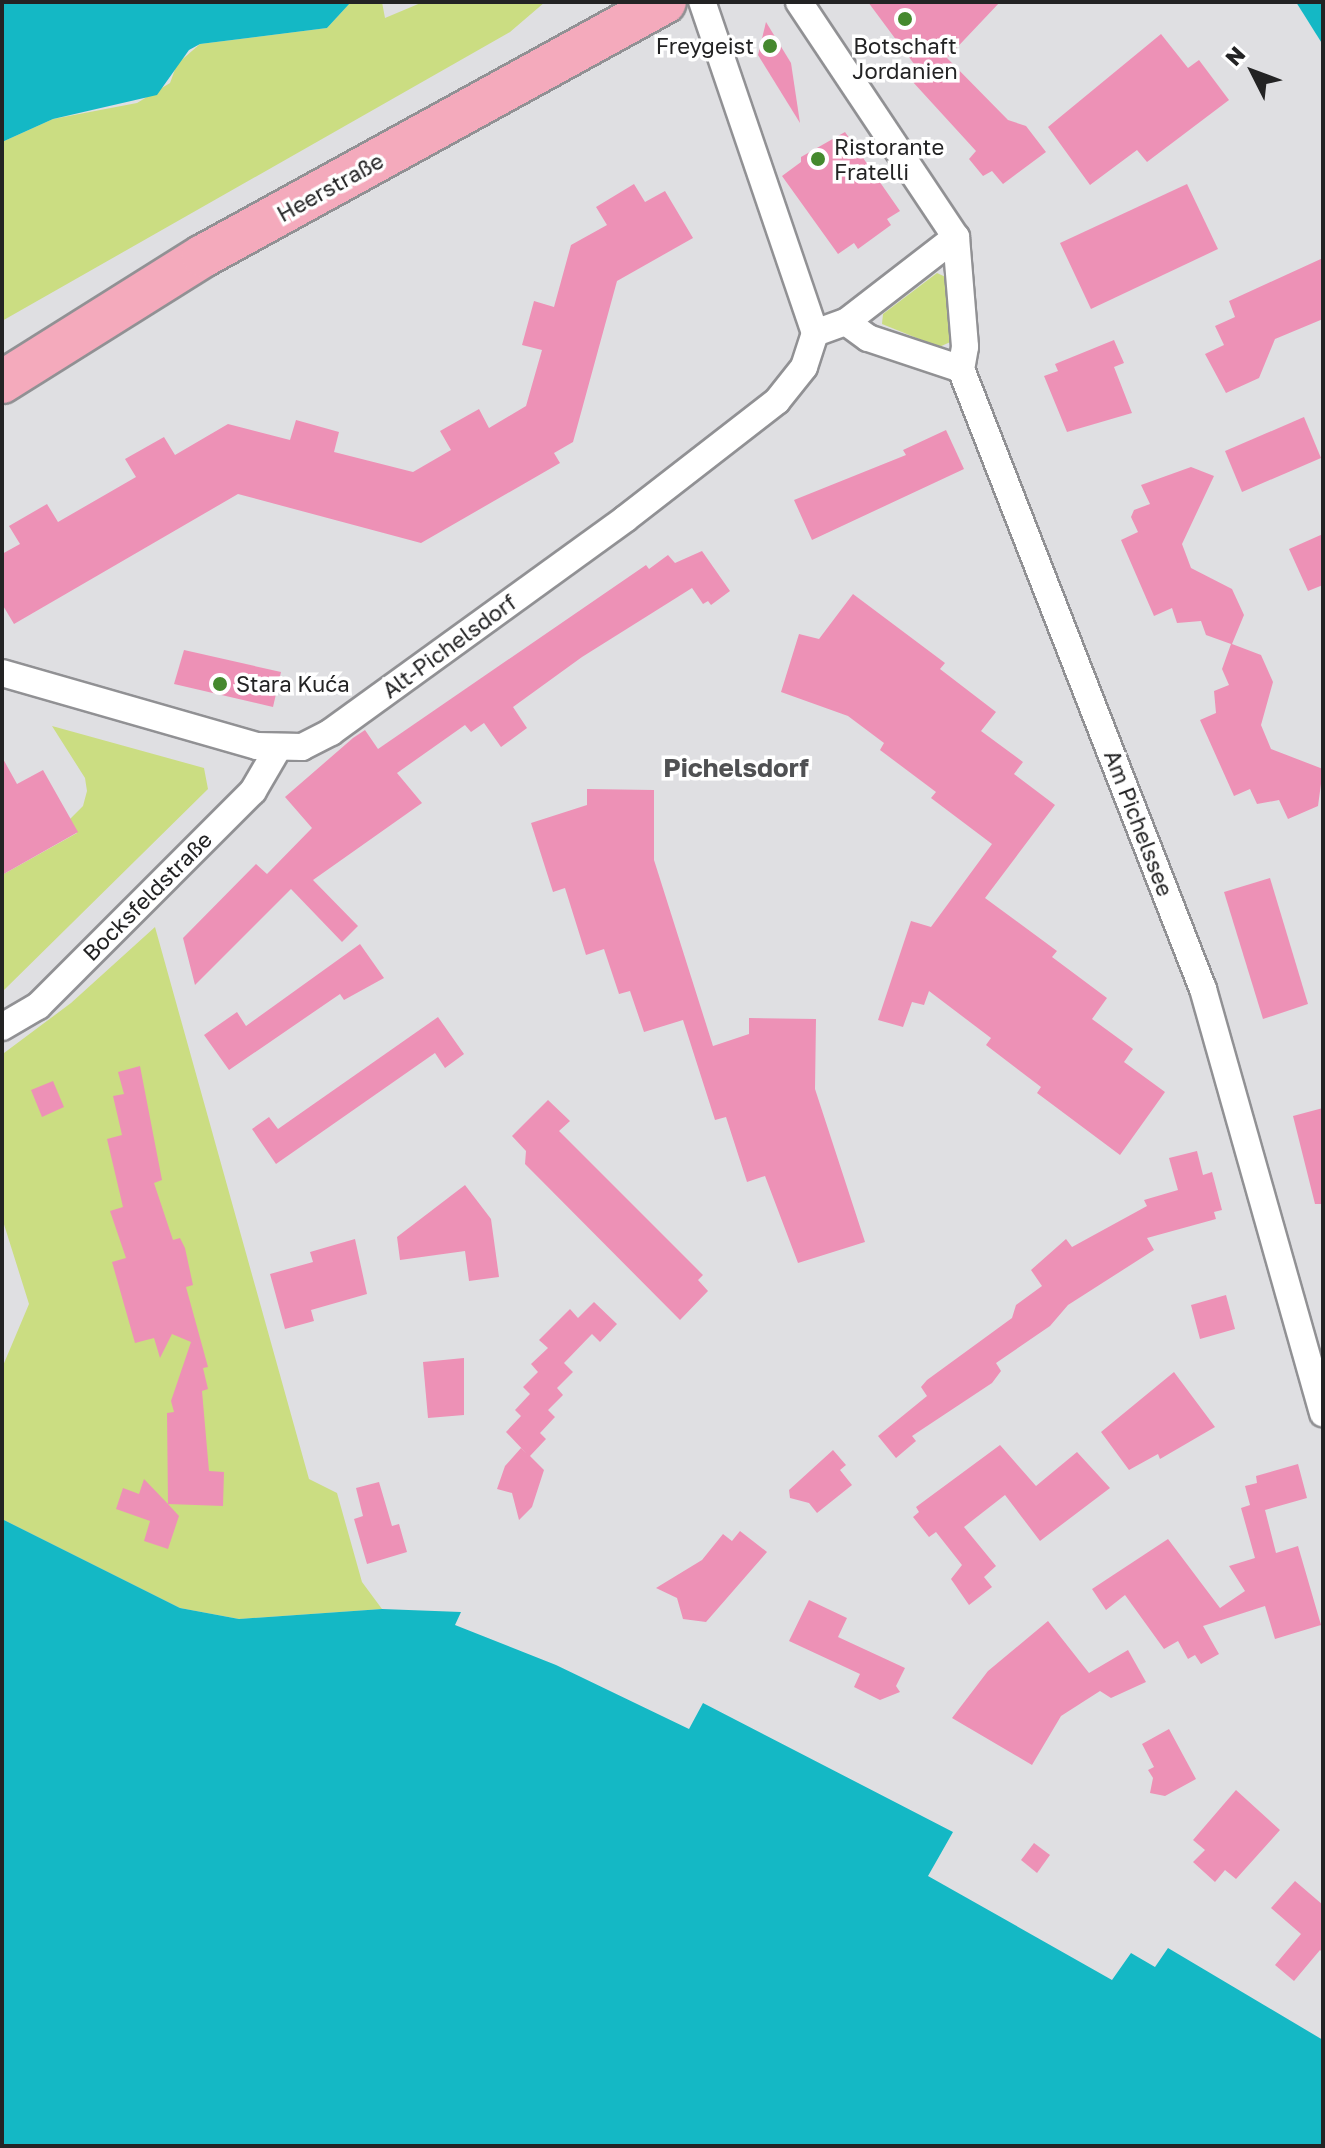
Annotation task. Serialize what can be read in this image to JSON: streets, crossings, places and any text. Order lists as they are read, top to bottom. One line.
{"streets":{"main road":["Heerstraße"],"street":["Alt-Pichelsdorf","Am Pichelssee","Bocksfeldstraße"]},"crossings":[["Alt-Pichelsdorf","Bocksfeldstraße"]],"districts":["Pichelsdorf"],"places":["Botschaft Jordanien","Freygeist","Ristorante Fratelli","Stara Kuća"],"north":"top left"}
